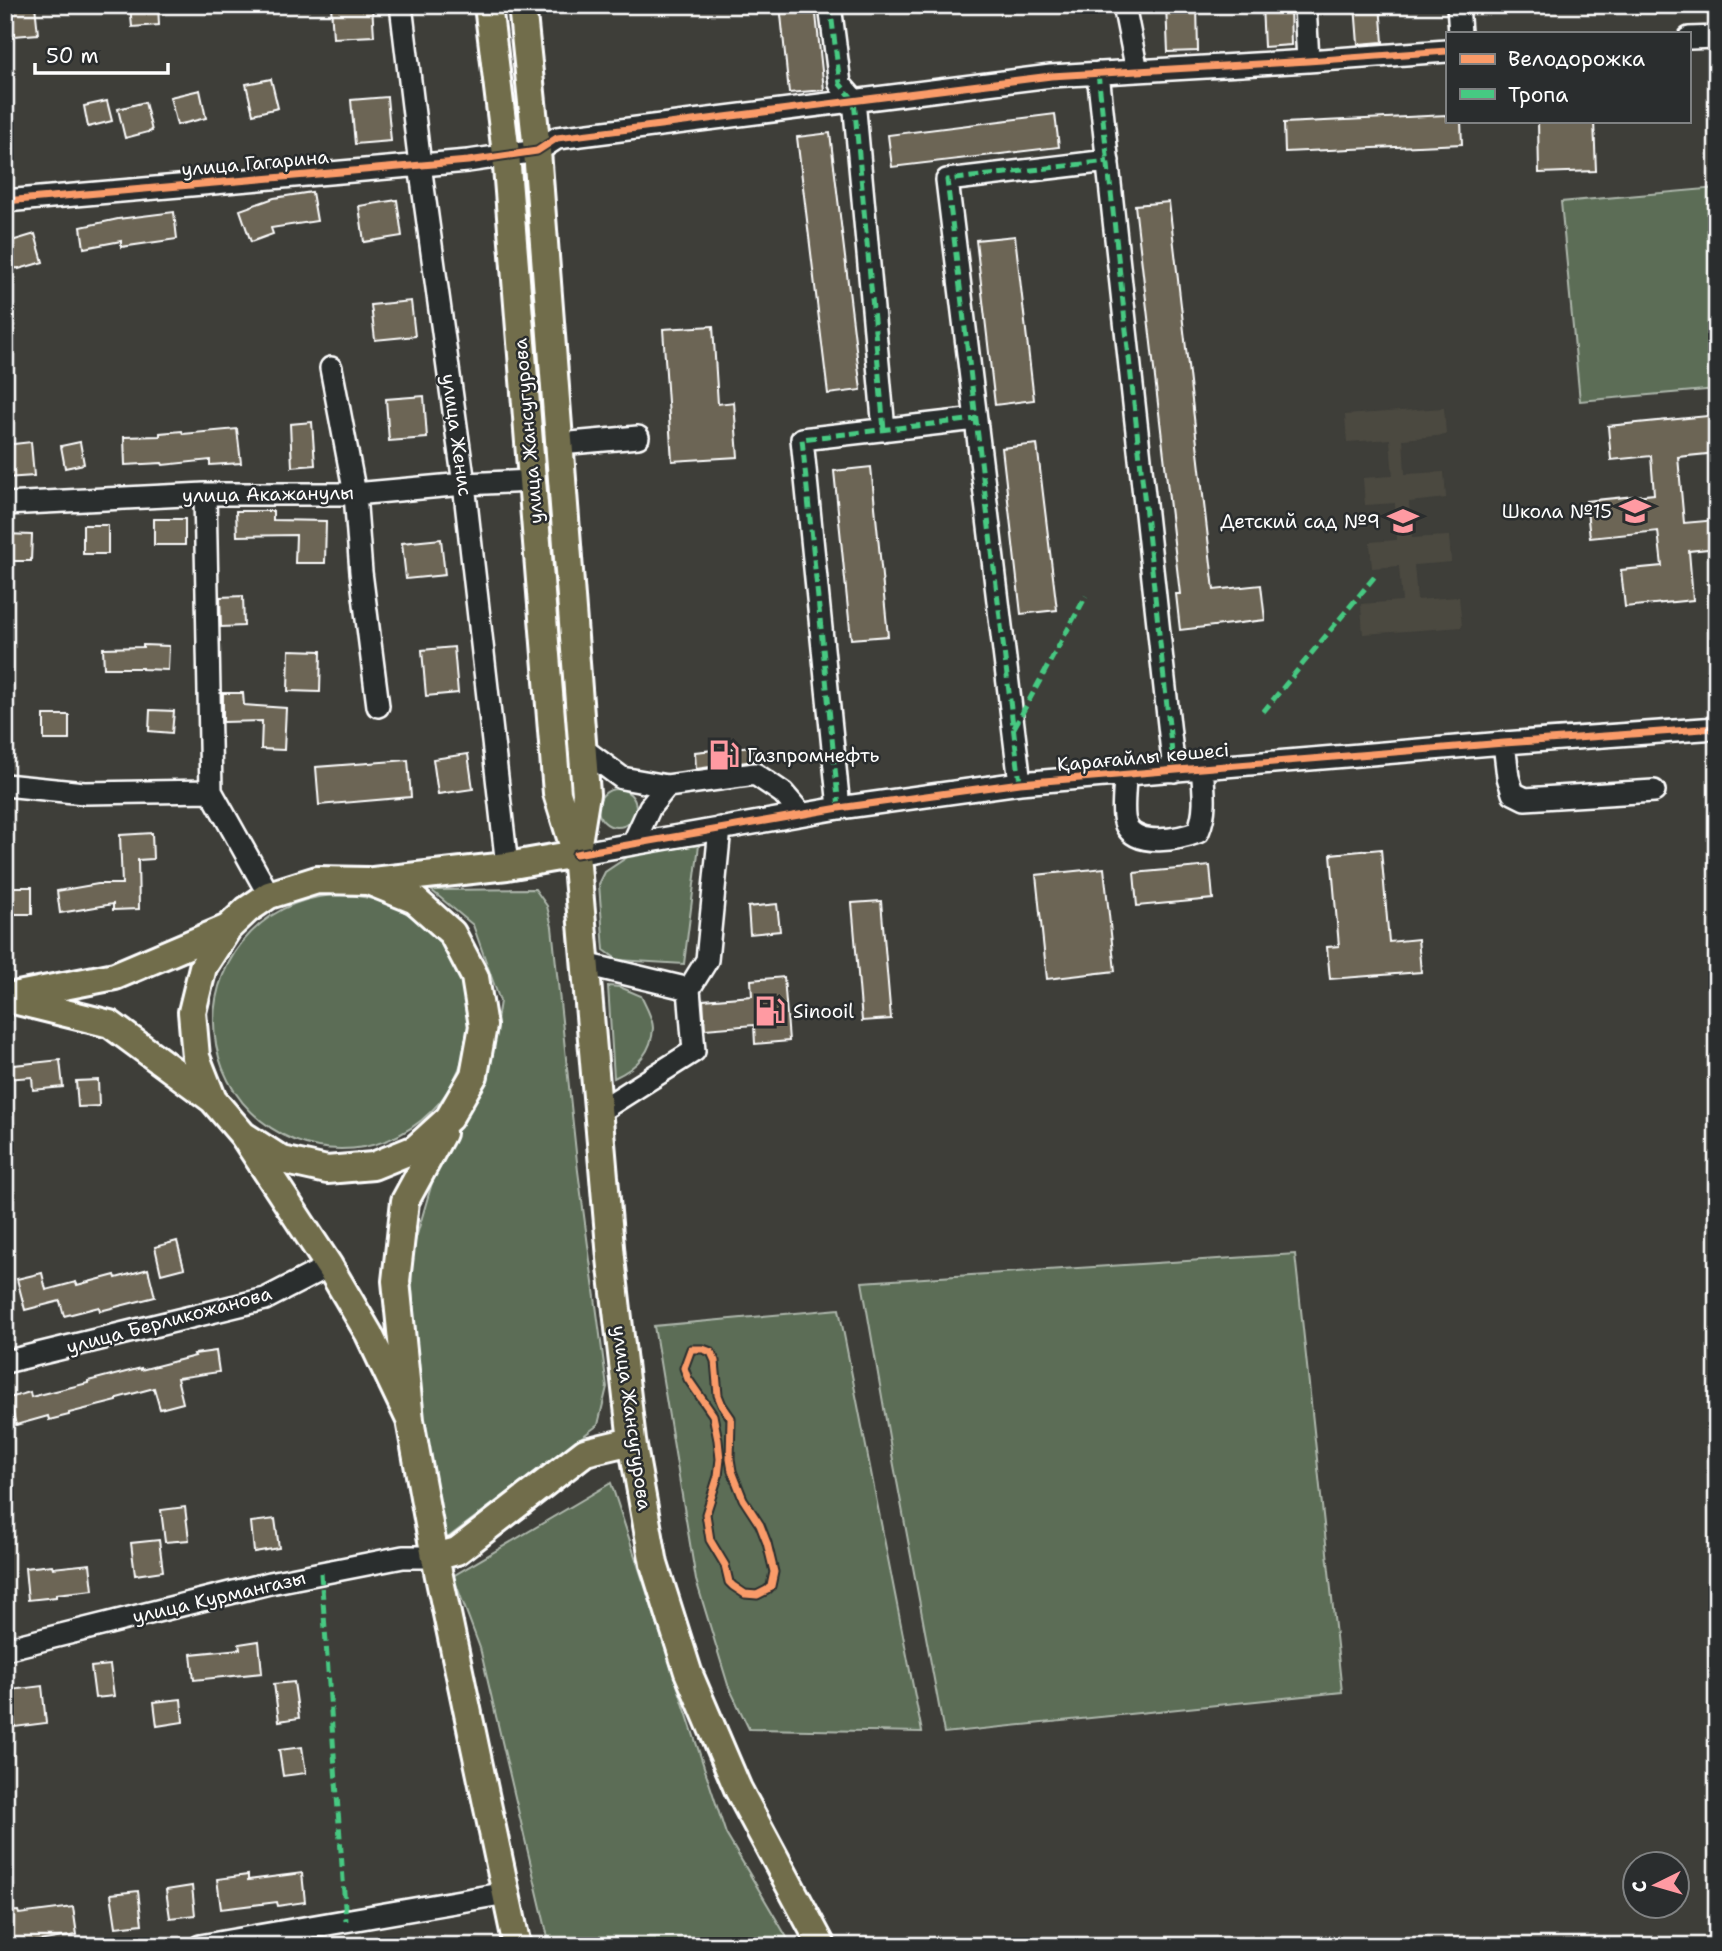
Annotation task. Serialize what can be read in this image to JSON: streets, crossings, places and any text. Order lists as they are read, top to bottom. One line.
{"streets":{"main road":["улица Жансугурова"],"street":["улица Гагарина","улица Женис","улица Акажанулы","Қарағайлы көшесі","улица Берликожанова","улица Курмангазы"]},"crossings":[["улица Гагарина","улица Жансугурова"],["улица Гагарина","улица Женис"],["улица Жансугурова","улица Акажанулы"],["улица Жансугурова","Қарағайлы көшесі"],["улица Женис","улица Акажанулы"]],"places":{"school or university":["Школа №15","Детский сад №9"],"fuel station":["Газпромнефть","Sinooil"]},"legend":["Велодорожка","Тропа"],"scale_bar":"50 m","north":"left"}
